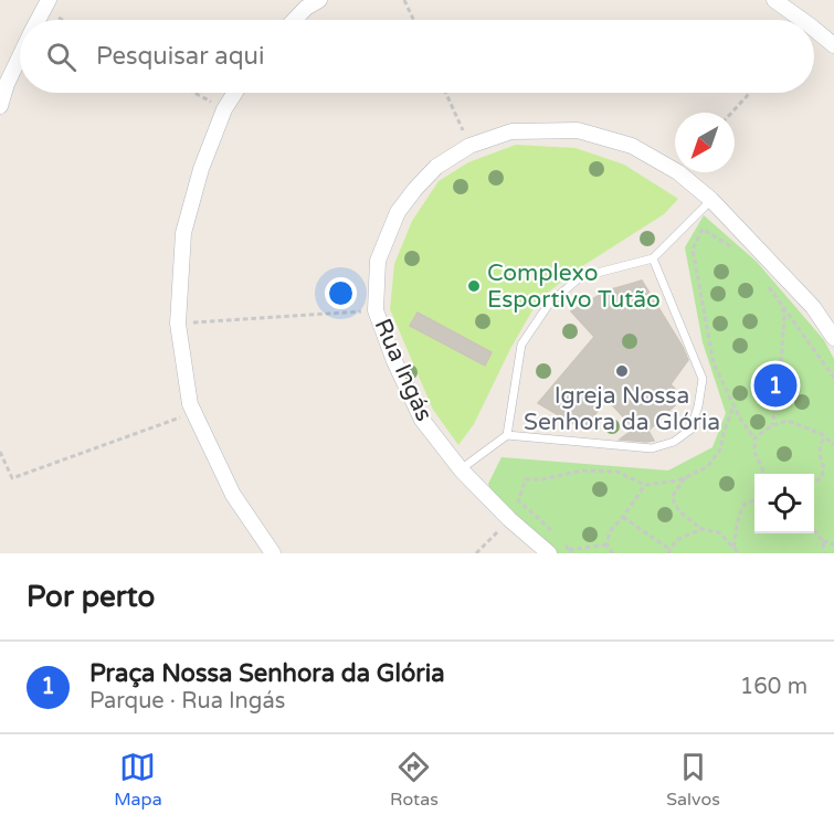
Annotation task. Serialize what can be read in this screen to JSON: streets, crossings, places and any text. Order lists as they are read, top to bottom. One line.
{"streets":{"street":["Rua Ingás"]},"places":["Complexo Esportivo Tutão","Igreja Nossa Senhora da Glória"],"north":"bottom left","page":{"search":"Pesquisar aqui","pins":"1","heading":"Por perto","list":[{"mark":"1","name":"Praça Nossa Senhora da Glória","note":"Parque · Rua Ingás","value":"160 m"}],"nav":["Mapa","Rotas","Salvos"]}}
